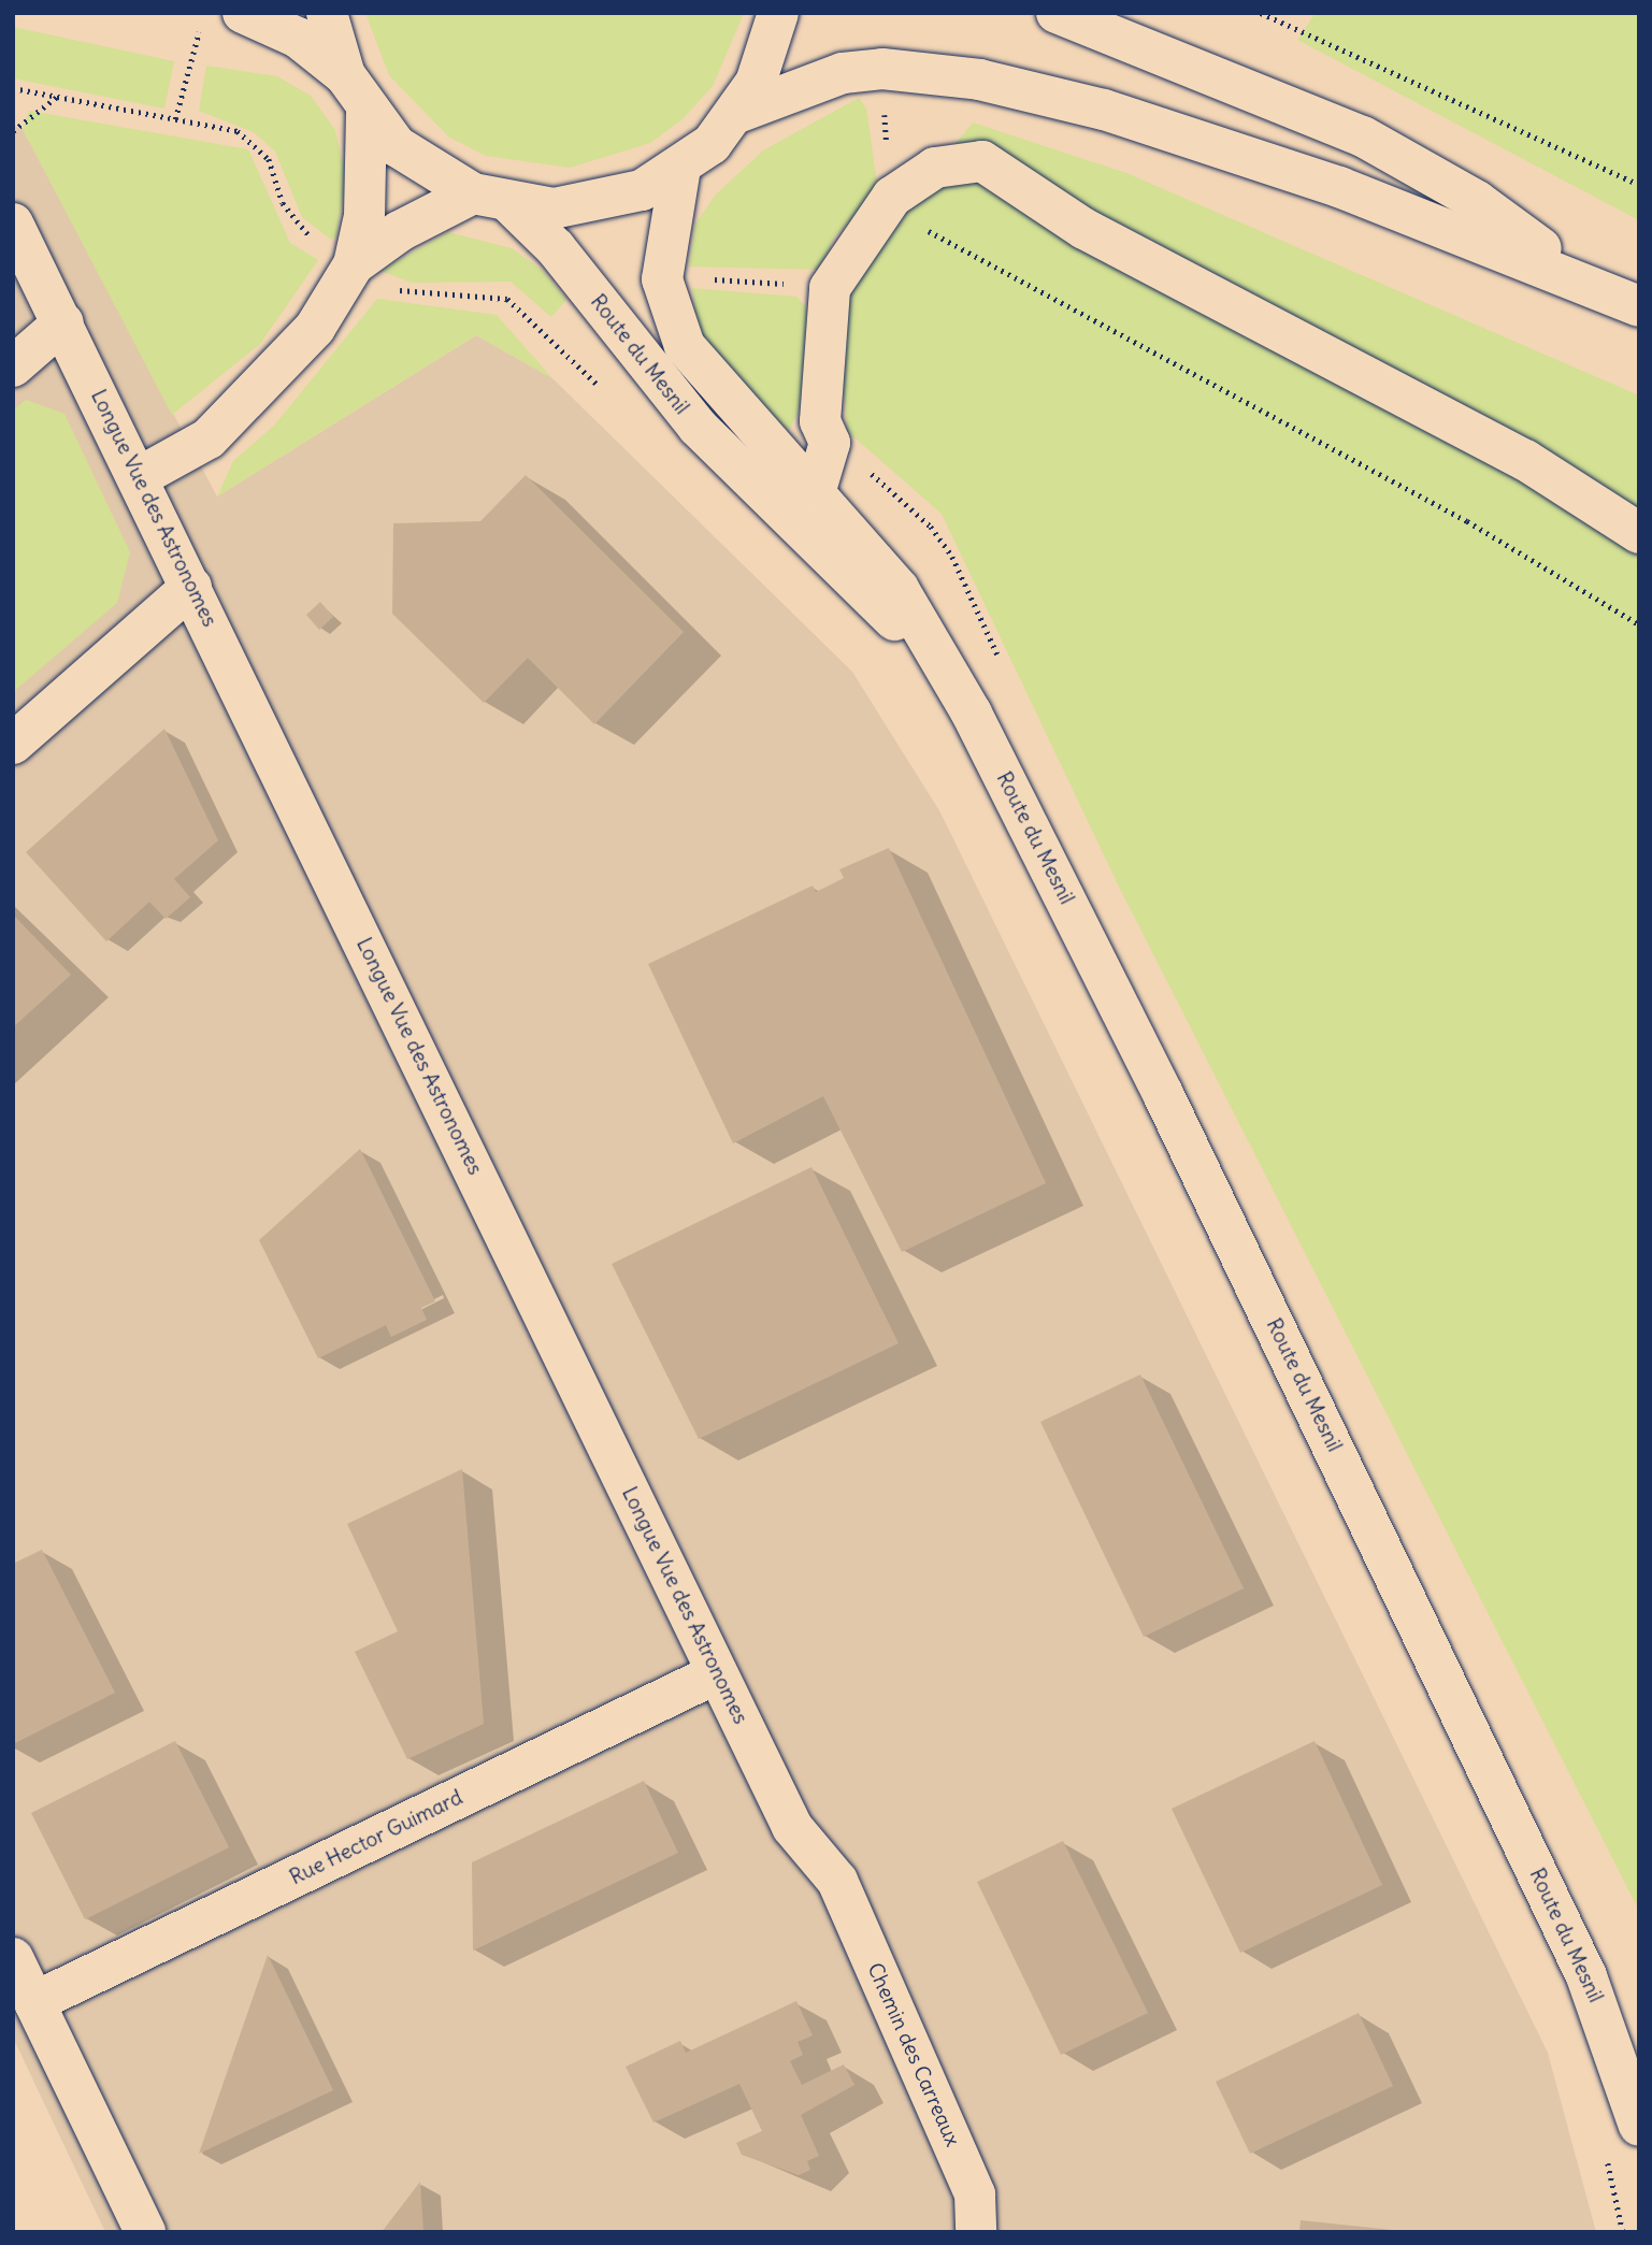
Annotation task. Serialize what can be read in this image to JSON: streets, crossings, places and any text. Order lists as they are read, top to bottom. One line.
{"streets":{"street":["Route du Mesnil","Longue Vue des Astronomes","Rue Hector Guimard","Chemin des Carreaux"]},"crossings":[["Longue Vue des Astronomes","Rue Hector Guimard"],["Longue Vue des Astronomes","Chemin des Carreaux"]]}
